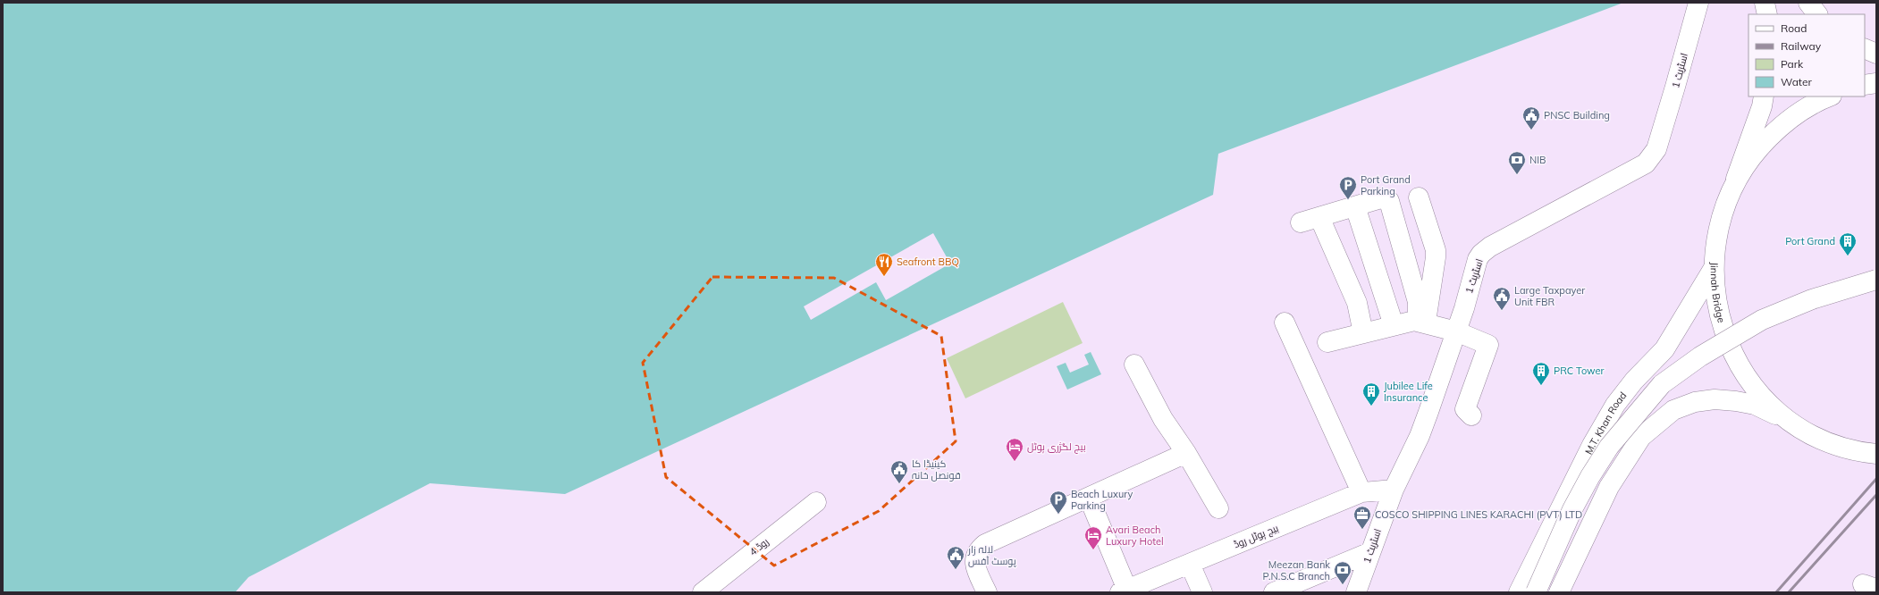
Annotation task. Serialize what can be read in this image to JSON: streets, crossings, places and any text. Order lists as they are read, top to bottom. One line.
{"streets":{"main road":["اسٹریٹ 1","Jinnah Bridge","M.T. Khan Road","بیچ ہوٹل روڈ","روڈ 4"]},"crossings":[["اسٹریٹ 1","بیچ ہوٹل روڈ"],["Jinnah Bridge","M.T. Khan Road"]],"places":{"public building":["PNSC Building","Large Taxpayer Unit FBR","کینیڈا کا قونصل خانہ","لالہ زار پوسٹ آفس"],"bank":["NIB","Meezan Bank P.N.S.C Branch"],"parking":["Port Grand Parking","Beach Luxury Parking"],"building":["Port Grand","PRC Tower","Jubilee Life Insurance"],"restaurant":["Seafront BBQ"],"hotel":["بیچ لگژری ہوٹل","Avari Beach Luxury Hotel"],"office":["COSCO SHIPPING LINES KARACHI (PVT) LTD"]},"legend":["Road","Railway","Park","Water"]}
